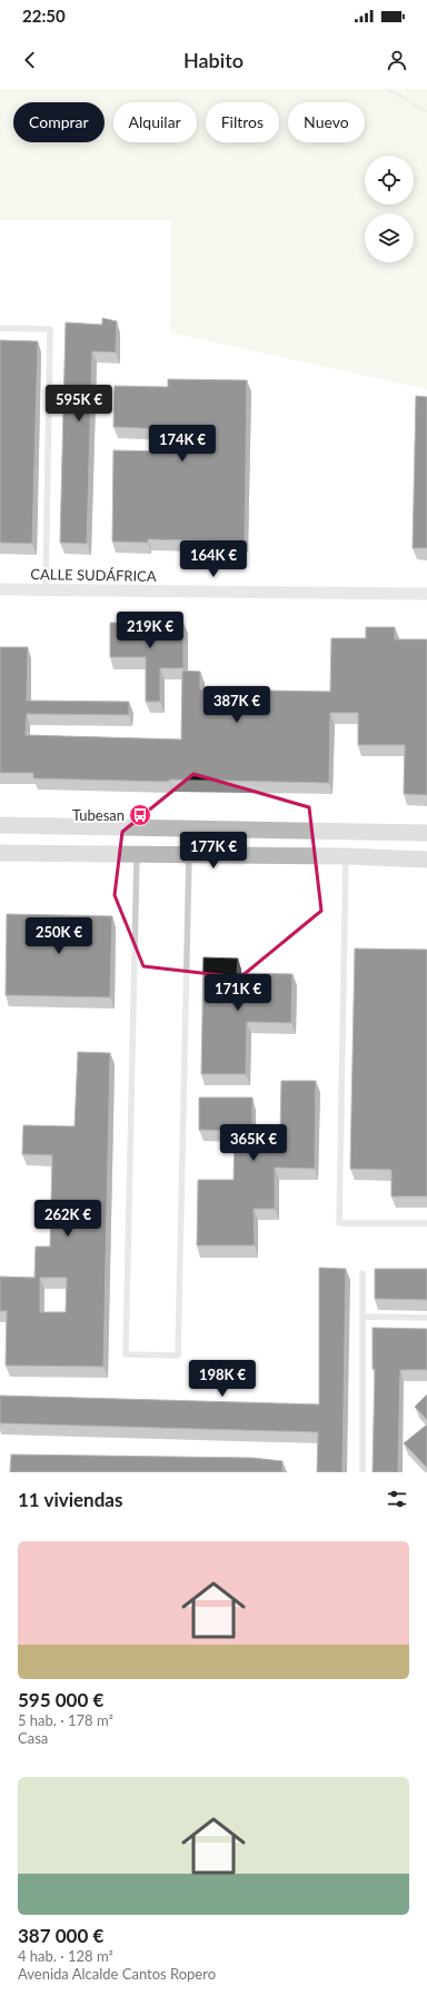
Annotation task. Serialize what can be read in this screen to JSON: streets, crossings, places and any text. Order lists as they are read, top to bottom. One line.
{"streets":{"street":["CALLE SUDÁFRICA"]},"places":{"bus stop":["Tubesan"]},"page":{"status":"22:50","header":"Habito","chip":["Comprar","Alquilar","Filtros","Nuevo"],"price":["595K €","174K €","164K €","219K €","387K €","177K €","250K €","171K €","365K €","262K €","198K €"],"heading":"11 viviendas","list":[{"name":"595 000 €","note":"5 hab. · 178 m² · Casa"},{"name":"387 000 €","note":"4 hab. · 128 m² · Avenida Alcalde Cantos Ropero"}]}}
